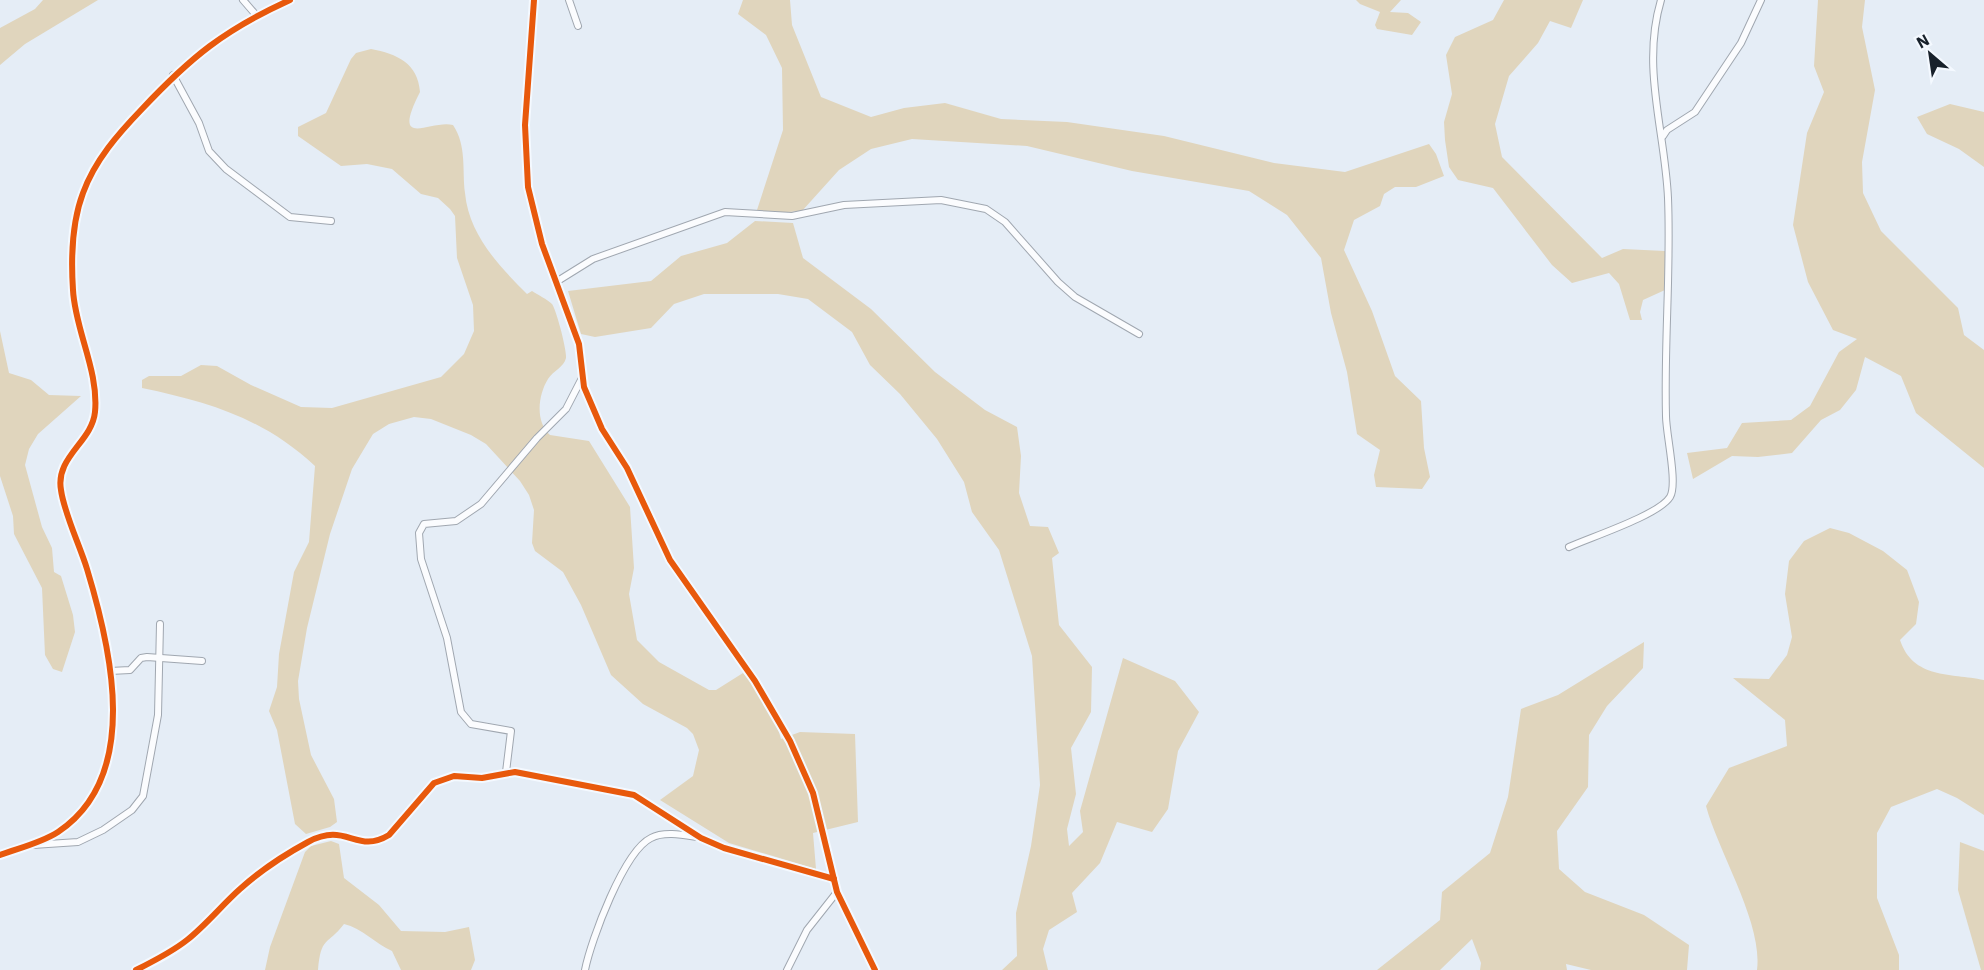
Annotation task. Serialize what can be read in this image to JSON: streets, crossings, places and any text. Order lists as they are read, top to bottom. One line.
{"north":"top left"}
